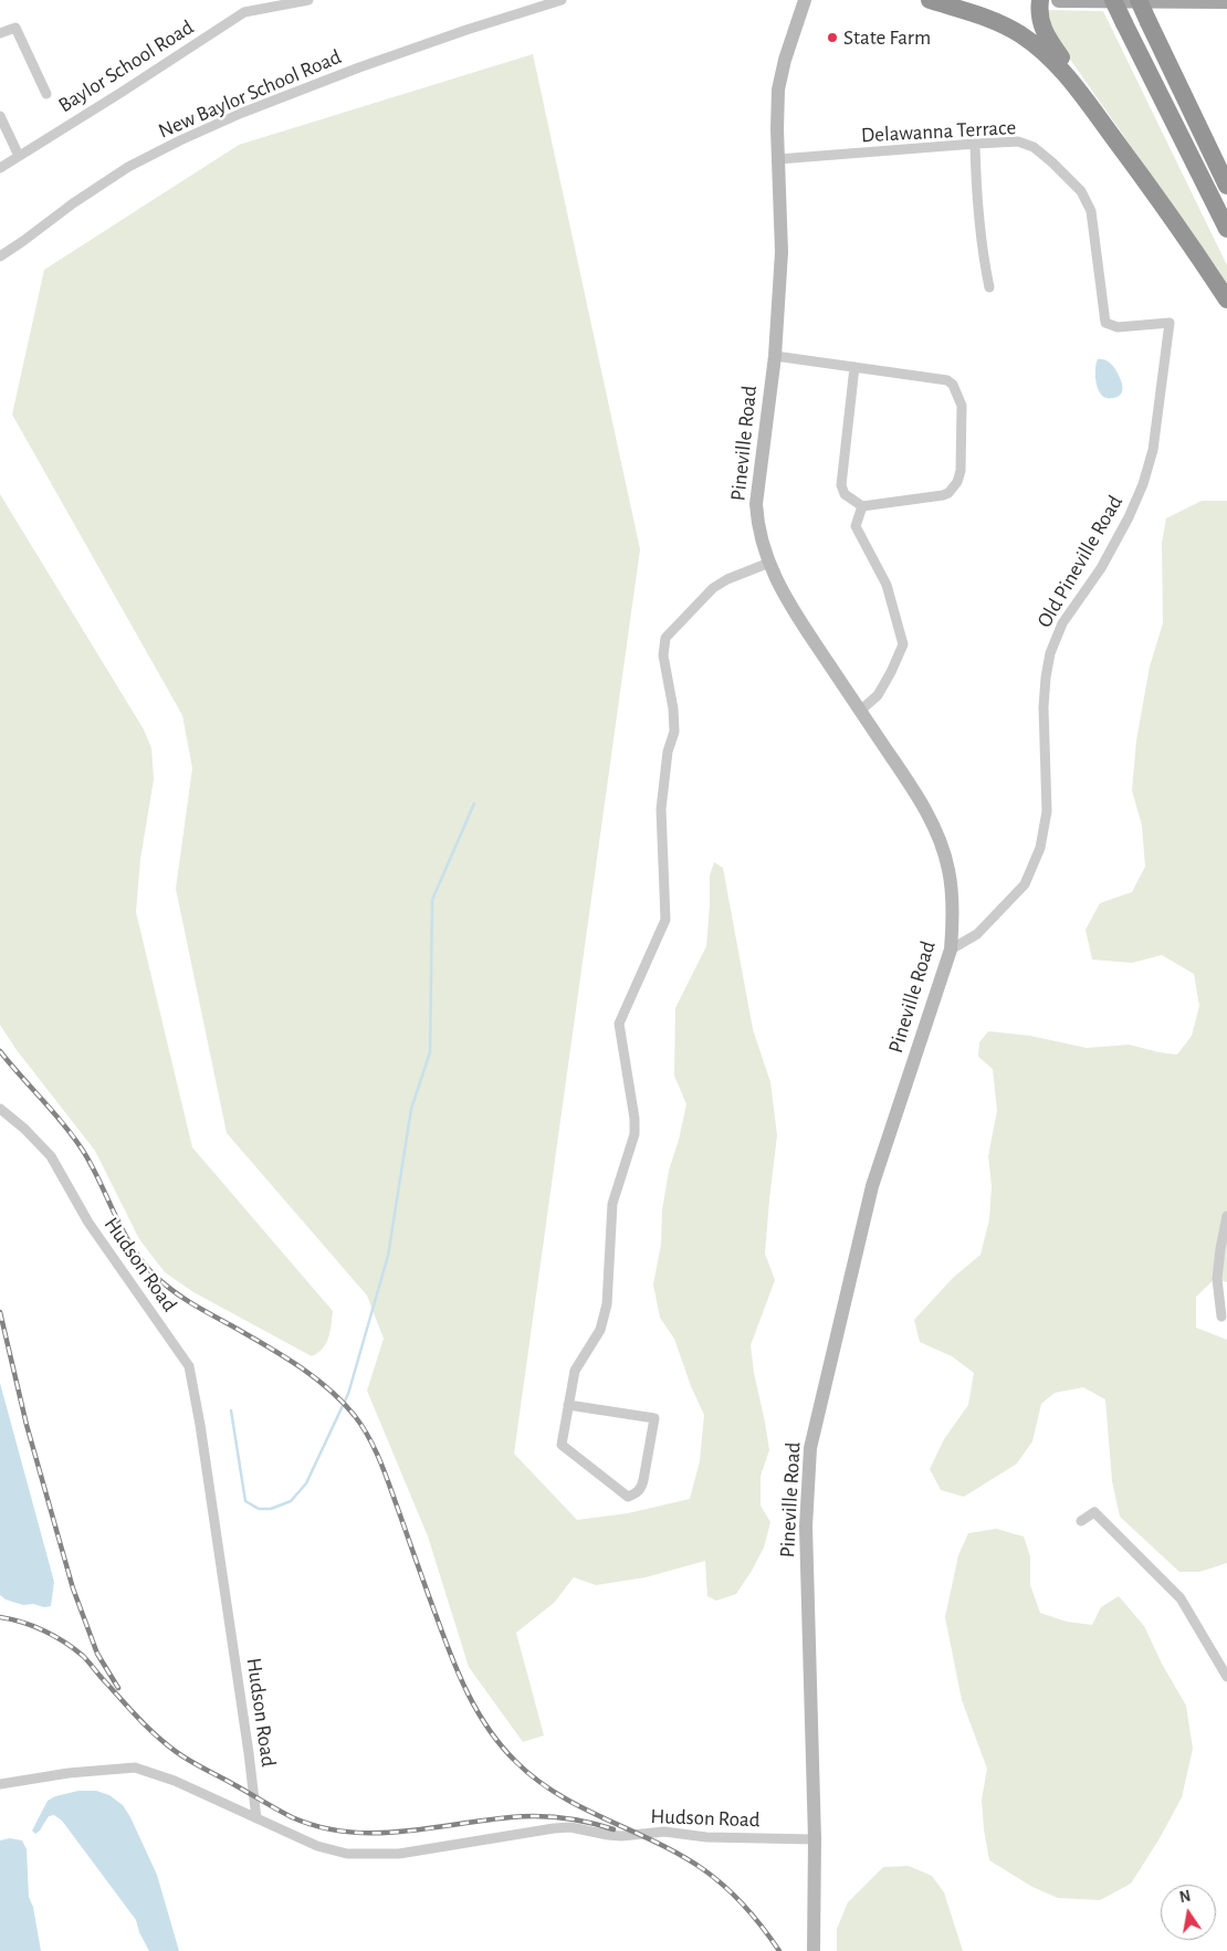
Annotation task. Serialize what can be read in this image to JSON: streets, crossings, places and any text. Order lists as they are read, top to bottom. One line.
{"streets":{"main road":["Pineville Road"],"street":["Baylor School Road","New Baylor School Road","Delawanna Terrace","Old Pineville Road","Hudson Road"]},"crossings":[["Delawanna Terrace","Pineville Road"],["Delawanna Terrace","Old Pineville Road"],["Pineville Road","Old Pineville Road"],["Pineville Road","Hudson Road"]],"places":["State Farm"],"north":"top"}
